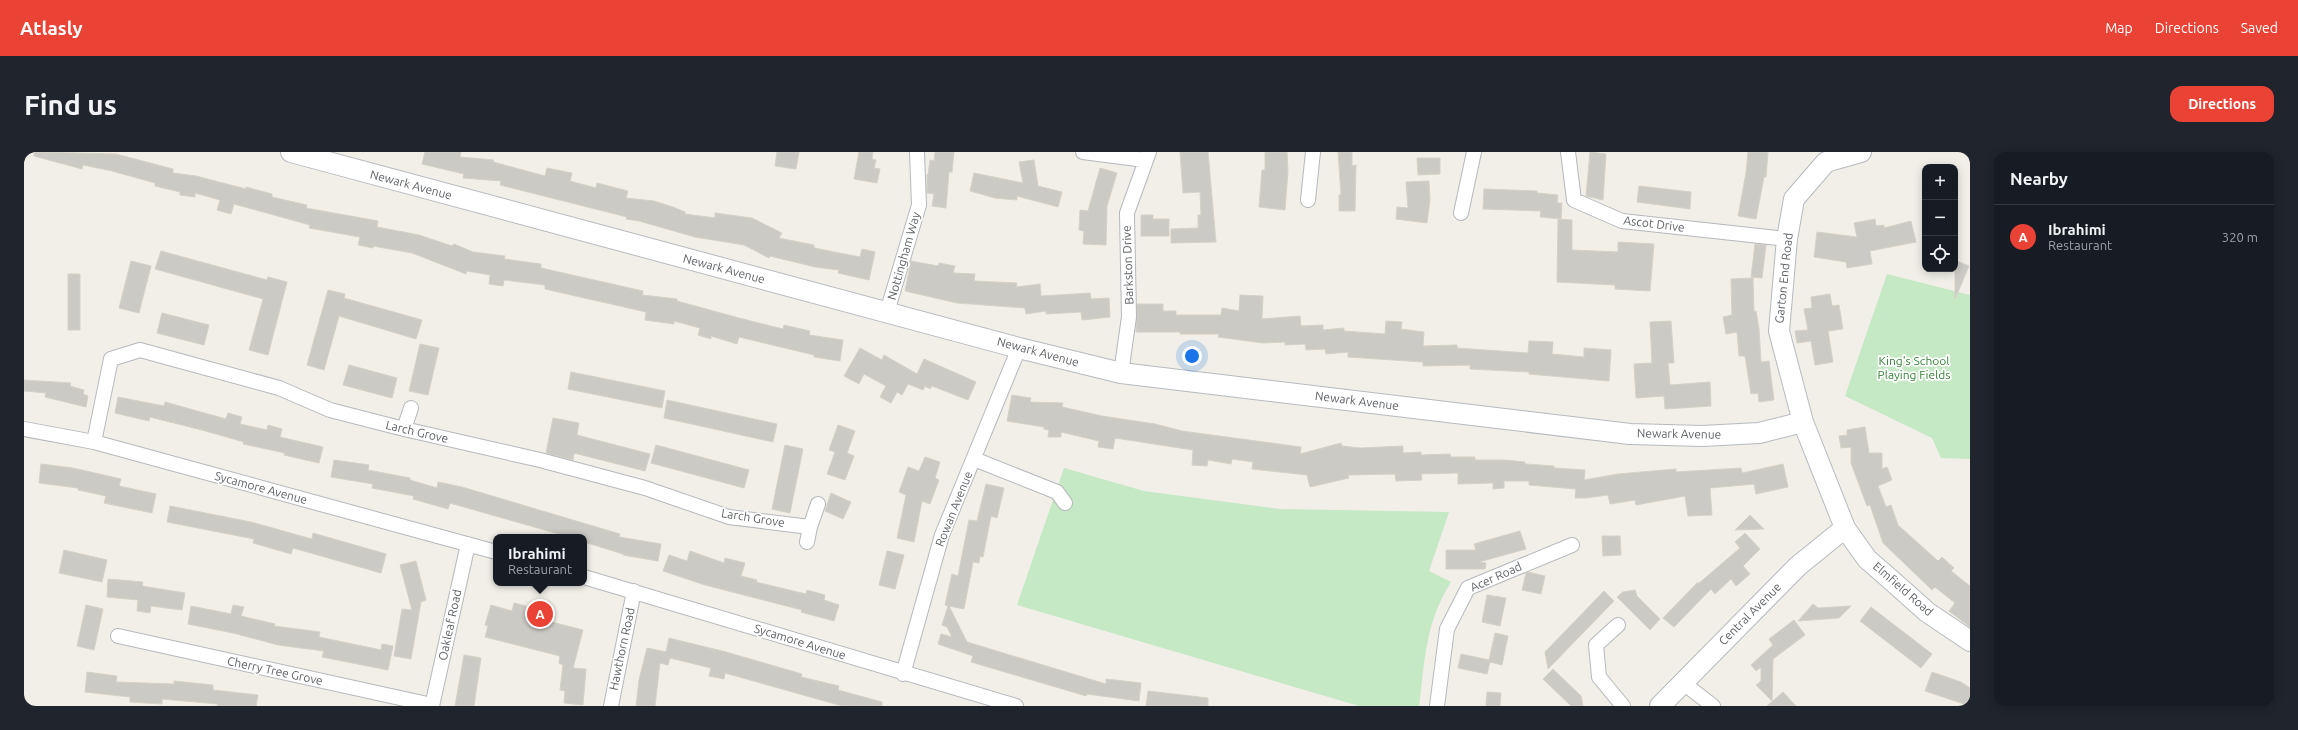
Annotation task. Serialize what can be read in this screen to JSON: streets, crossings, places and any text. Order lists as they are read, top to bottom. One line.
{"streets":{"street":["Newark Avenue","Ascot Drive","Nottingham Way","Barkston Drive","Garton End Road","Larch Grove","Sycamore Avenue","Rowan Avenue","Acer Road","Elmfield Road","Central Avenue","Oakleaf Road","Hawthorn Road","Cherry Tree Grove"]},"crossings":[["Newark Avenue","Nottingham Way"],["Newark Avenue","Barkston Drive"],["Newark Avenue","Garton End Road"],["Newark Avenue","Rowan Avenue"],["Ascot Drive","Garton End Road"],["Garton End Road","Elmfield Road"],["Garton End Road","Central Avenue"],["Larch Grove","Sycamore Avenue"],["Sycamore Avenue","Rowan Avenue"],["Sycamore Avenue","Oakleaf Road"],["Sycamore Avenue","Hawthorn Road"],["Elmfield Road","Central Avenue"],["Oakleaf Road","Cherry Tree Grove"]],"parks":["King's School Playing Fields"],"page":{"header":"Atlasly","nav":["Map","Directions","Saved"],"buttons":"Directions","title":"Find us","heading":"Nearby","map_buttons":["+","−"],"list":[{"mark":"A","name":"Ibrahimi","note":"Restaurant","value":"320 m"}],"popup":["Ibrahimi","Restaurant"],"pins":"A"}}
